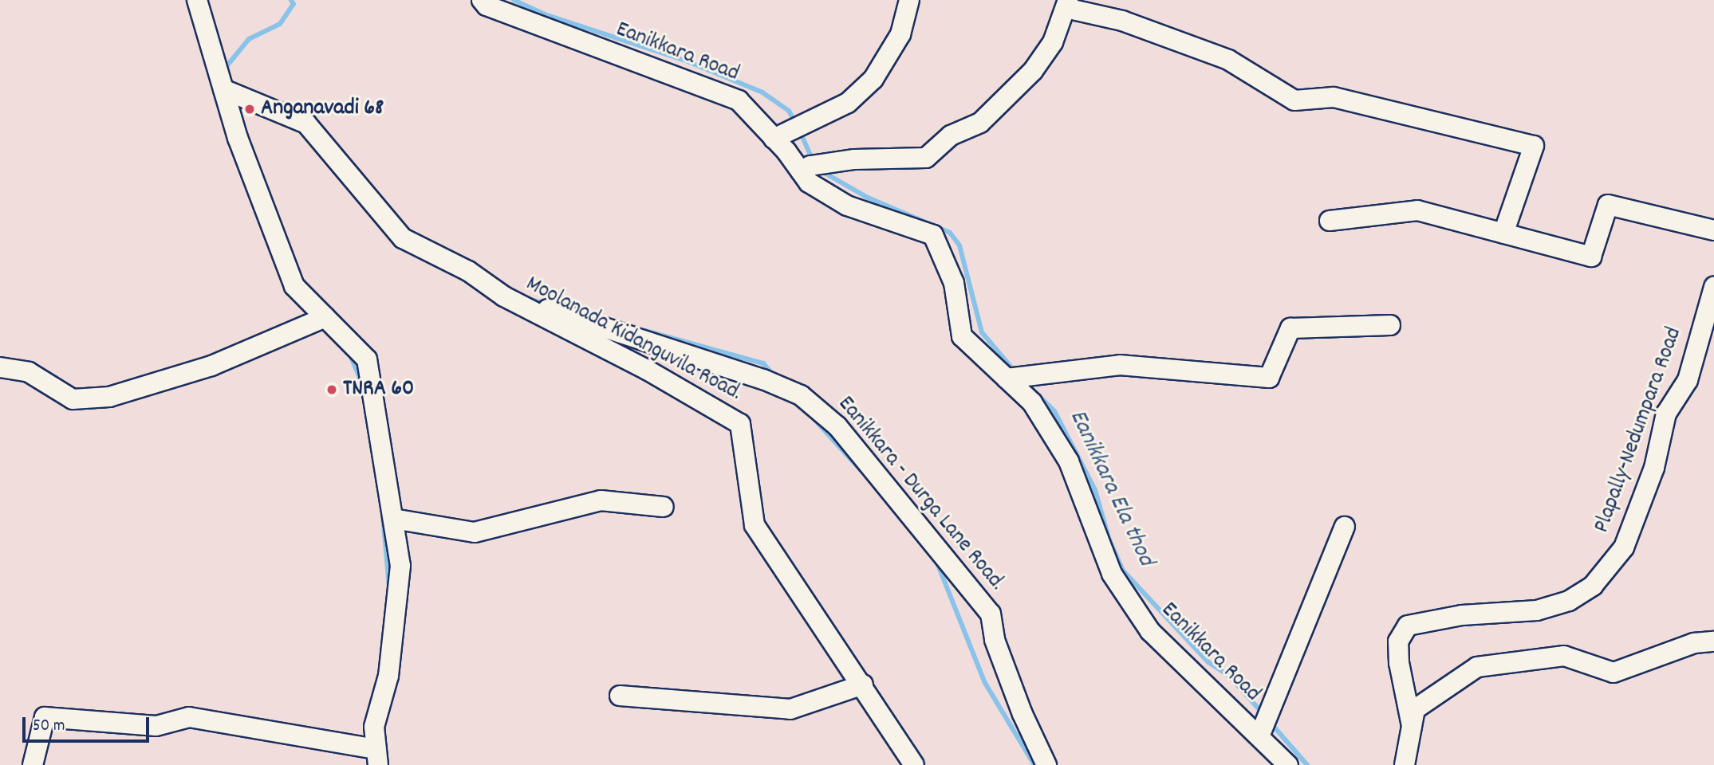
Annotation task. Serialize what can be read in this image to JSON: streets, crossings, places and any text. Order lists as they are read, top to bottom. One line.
{"streets":{"street":["Eanikkara Road","Moolanada Kidanguvila Road.","Plapally-Nedumpara Road","Eanikkara - Durga Lane Road."]},"crossings":[["Moolanada Kidanguvila Road.","Eanikkara - Durga Lane Road."]],"water":["Eanikkara Ela thod"],"places":["Anganavadi 68","TNRA 60"],"scale_bar":"50 m"}
